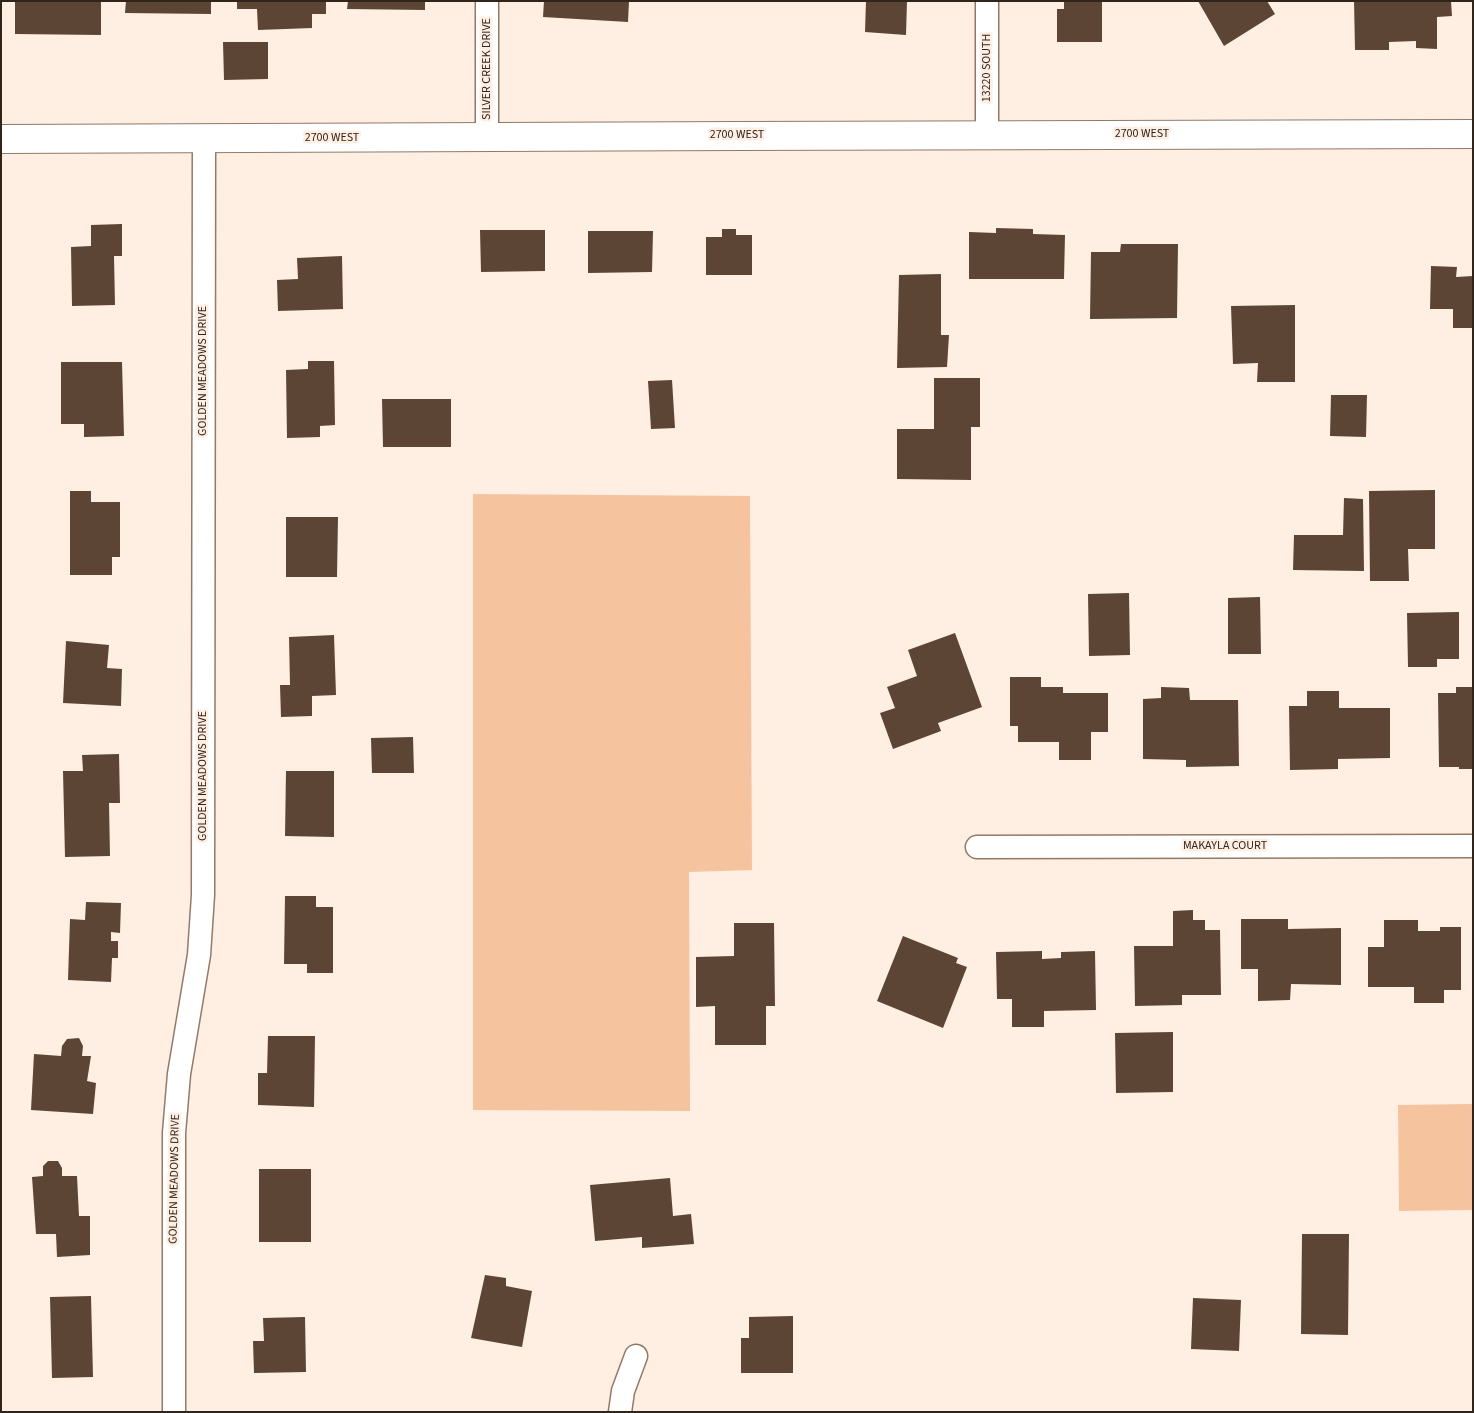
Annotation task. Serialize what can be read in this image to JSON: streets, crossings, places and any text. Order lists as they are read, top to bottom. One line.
{"streets":{"main road":["2700 WEST"],"street":["13220 SOUTH","SILVER CREEK DRIVE","GOLDEN MEADOWS DRIVE","MAKAYLA COURT"]},"crossings":[["13220 SOUTH","2700 WEST"],["SILVER CREEK DRIVE","2700 WEST"],["2700 WEST","GOLDEN MEADOWS DRIVE"]]}
